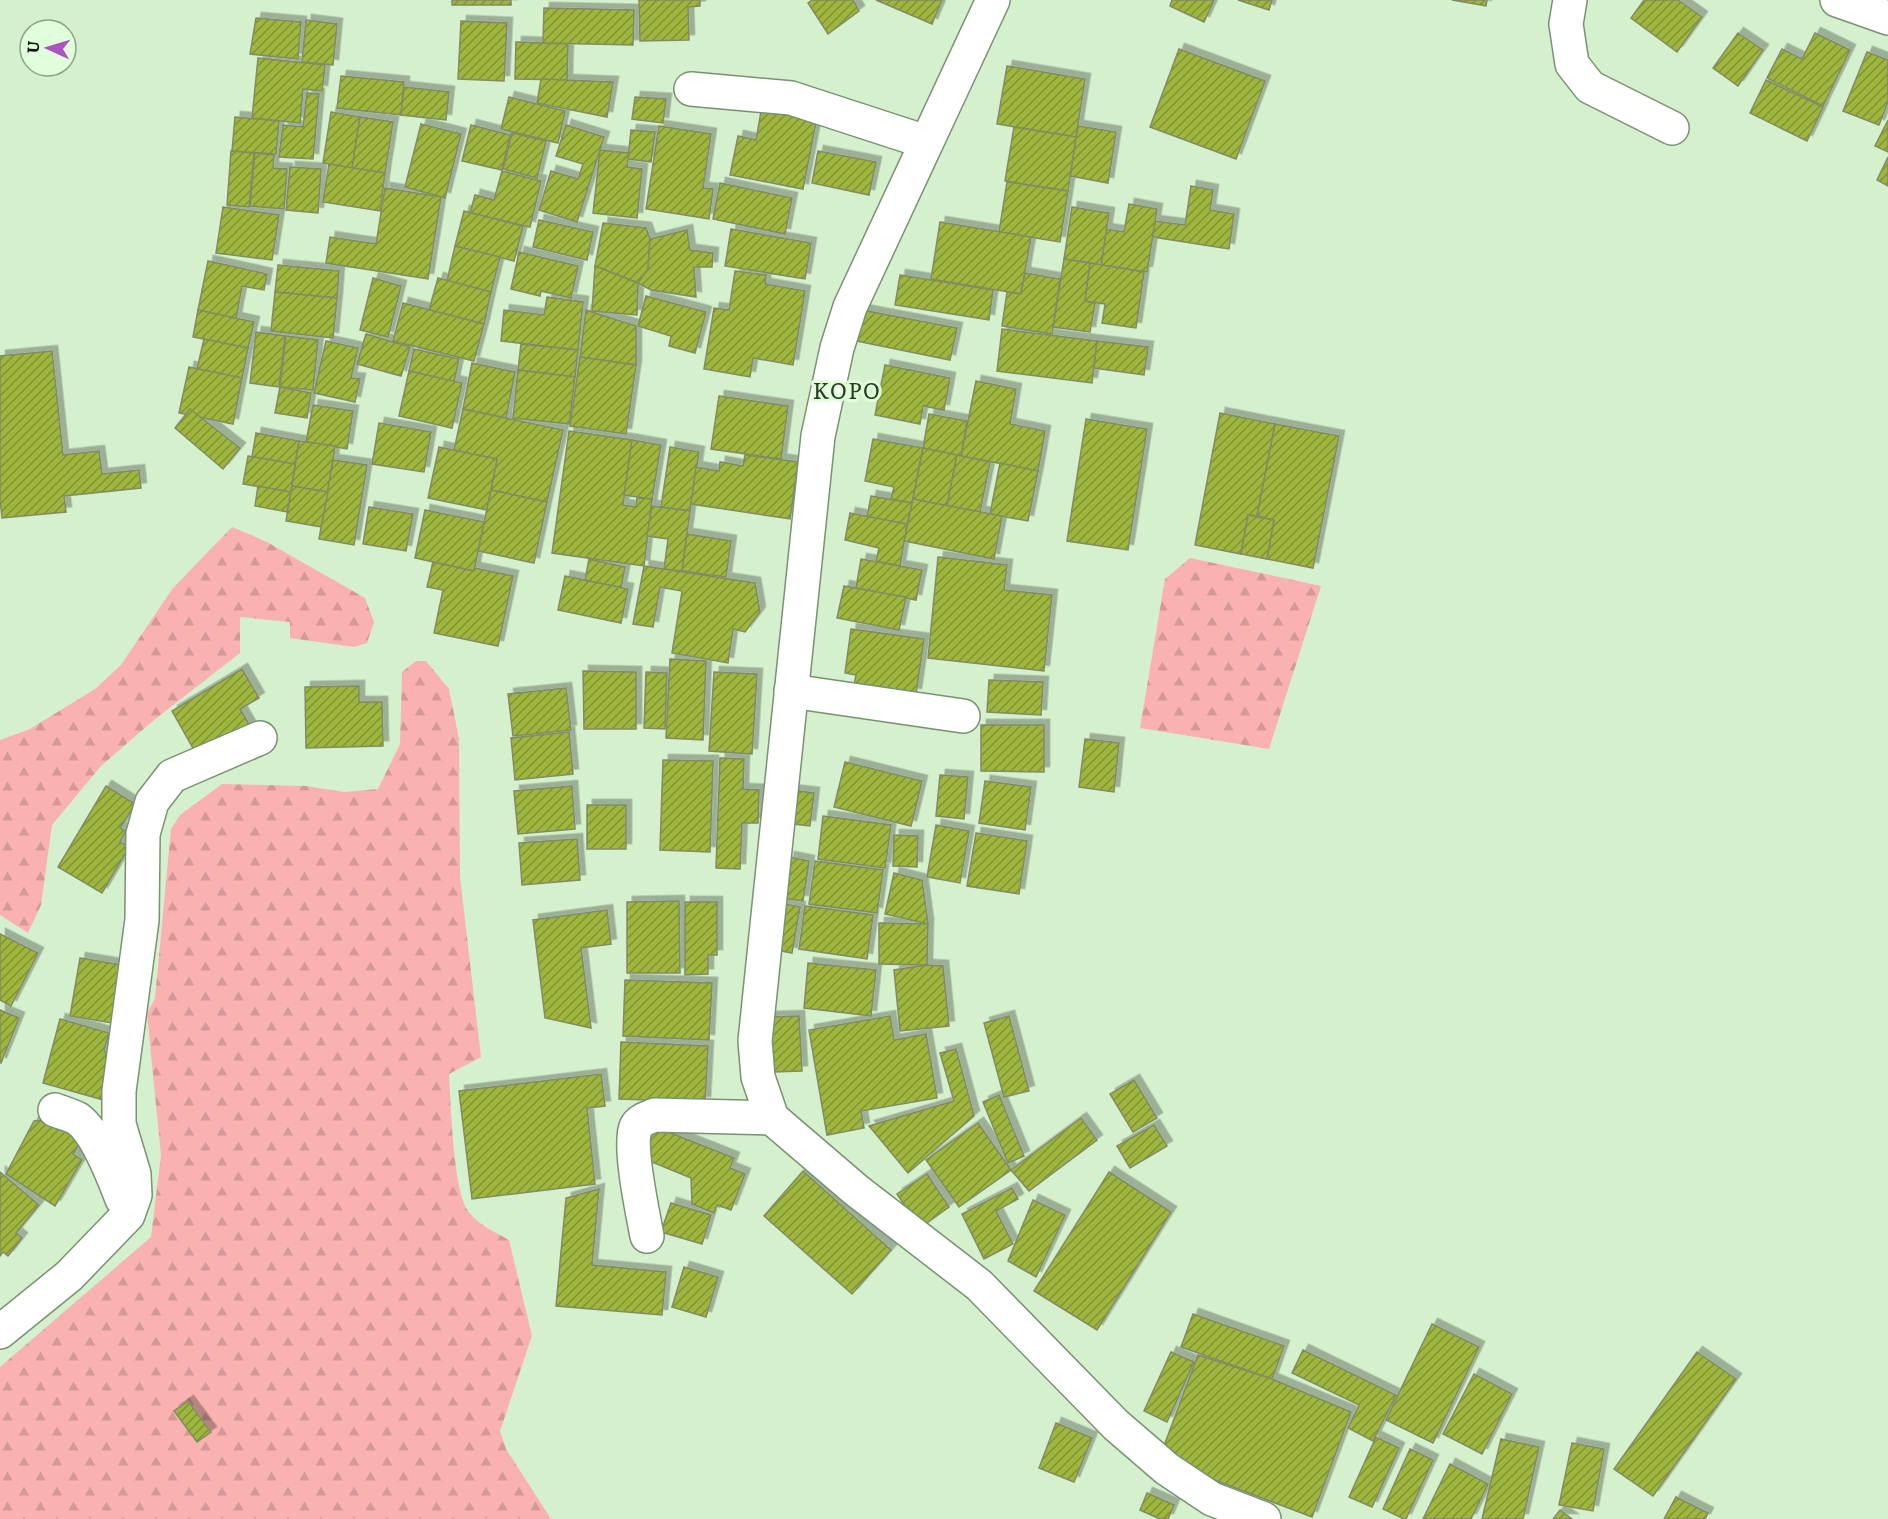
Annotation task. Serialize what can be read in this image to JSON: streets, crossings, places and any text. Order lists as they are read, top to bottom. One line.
{"districts":["KOPO"],"north":"left"}
